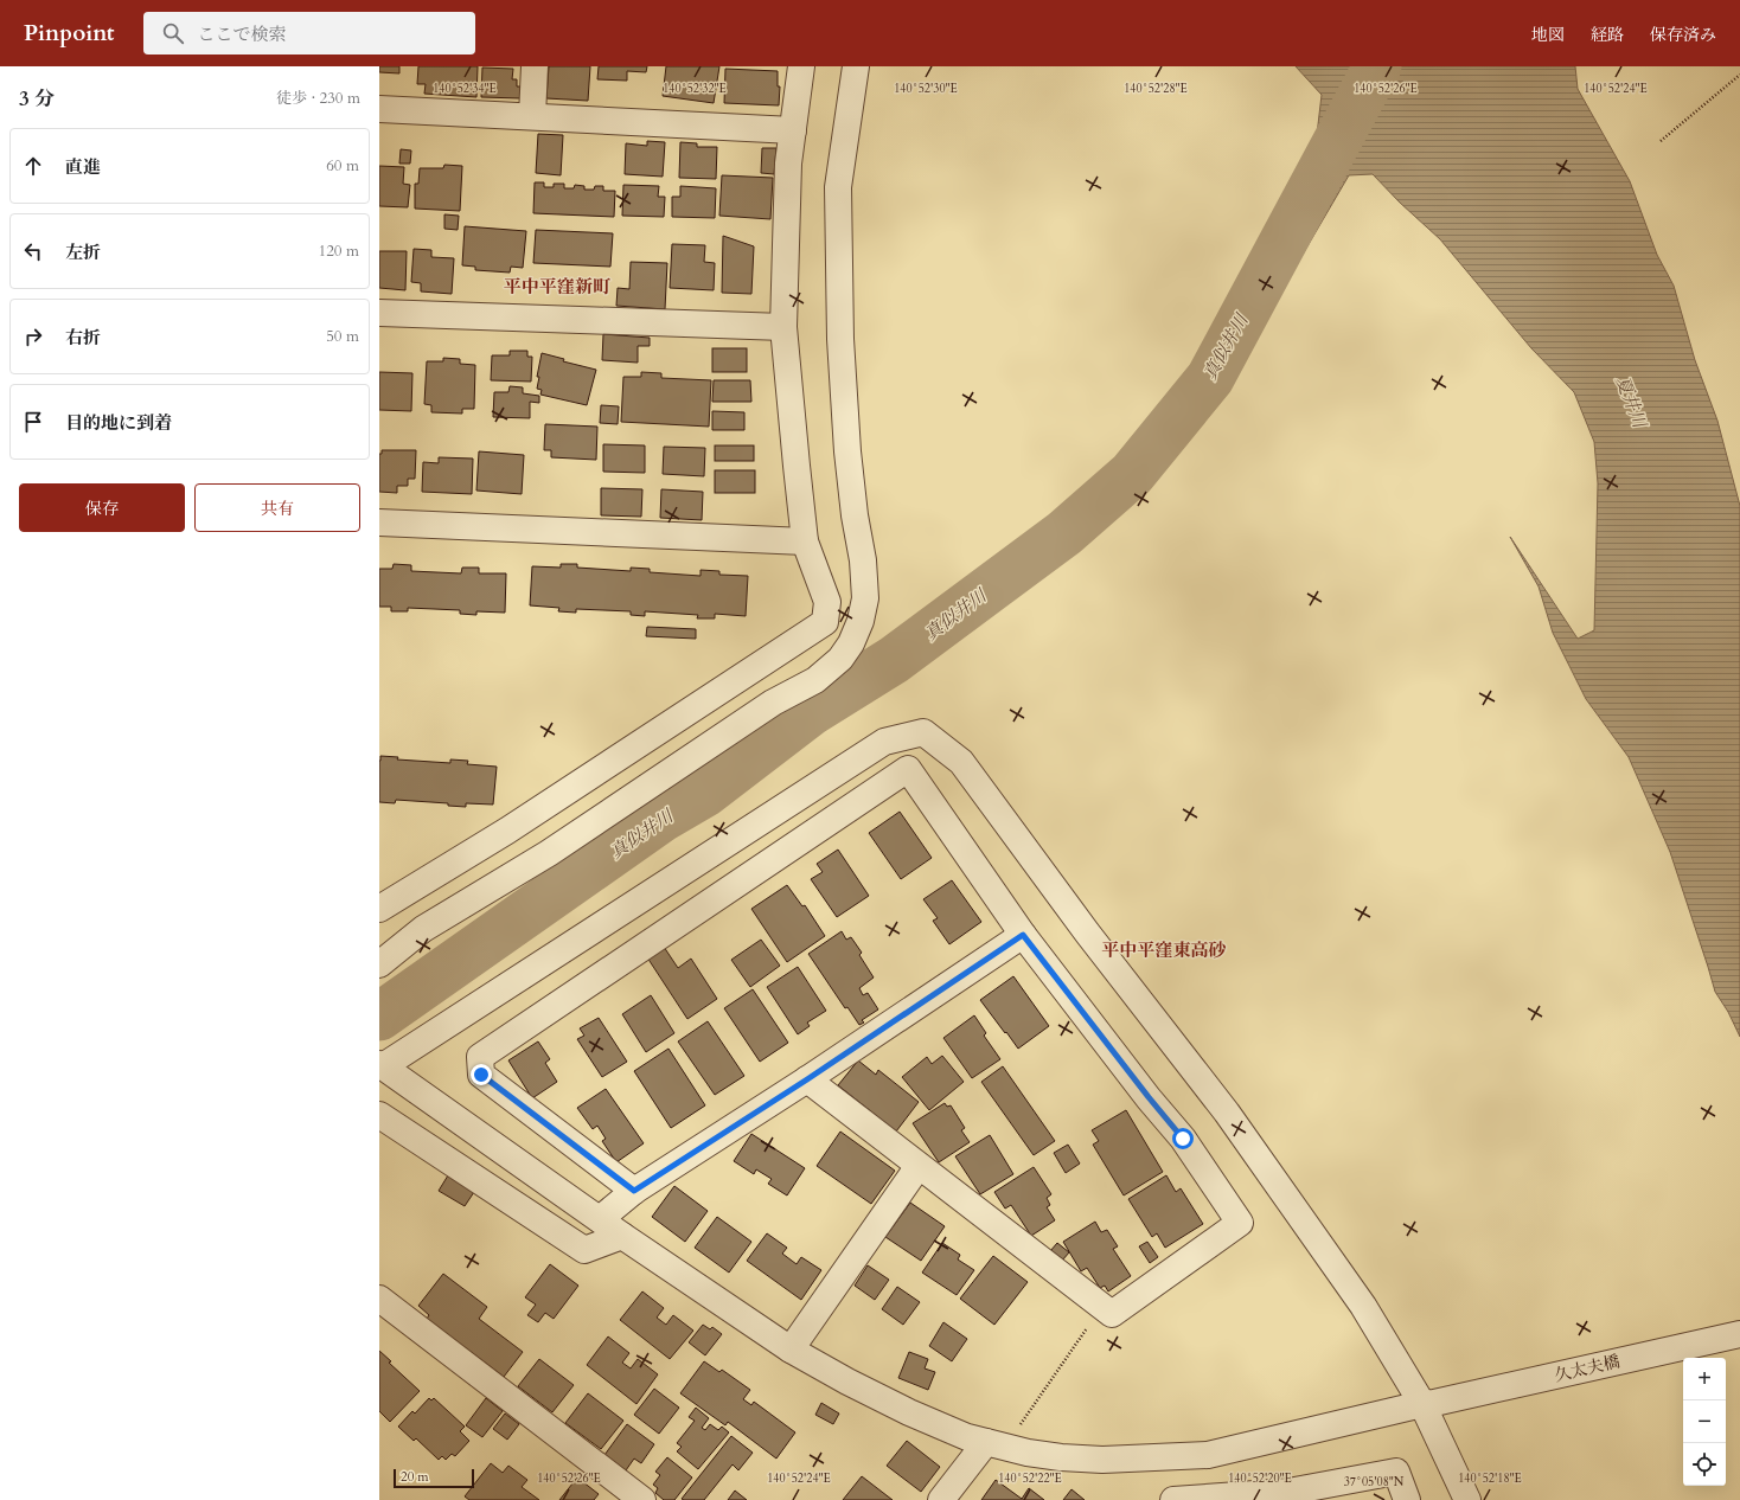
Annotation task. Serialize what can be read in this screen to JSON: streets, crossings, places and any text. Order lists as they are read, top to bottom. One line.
{"streets":{"street":["久太夫橋"]},"districts":["平中平窪新町","平中平窪東高砂"],"water":["真似井川","夏井川"],"scale_bar":"20 m","page":{"header":"Pinpoint","search":"ここで検索","nav":["地図","経路","保存済み"],"heading":["3 分","徒歩 · 230 m"],"list":[["直進","60 m"],["左折","120 m"],["右折","50 m"],"目的地に到着"],"buttons":["保存","共有"],"map_buttons":["+","−"],"scale":"20 m"},"coordinates":["140°52'32\"E","140°52'26\"E","140°52'24\"E","140°52'34\"E","140°52'30\"E","140°52'28\"E","140°52'22\"E","140°52'20\"E","140°52'18\"E","37°05'08\"N"]}
